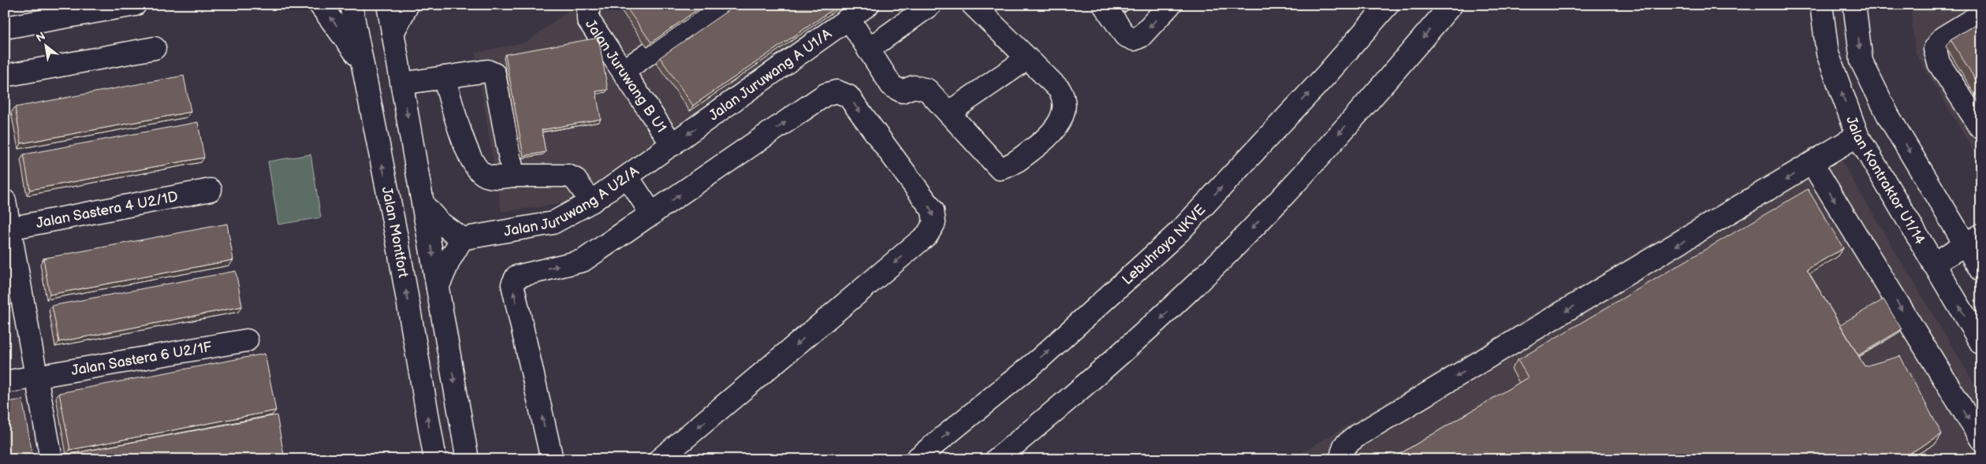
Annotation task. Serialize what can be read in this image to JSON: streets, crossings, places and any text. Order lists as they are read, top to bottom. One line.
{"streets":{"main road":["Jalan Juruwang A U1/A","Jalan Juruwang B U1","Jalan Kontraktor U1/14","Jalan Juruwang A U2/A","Jalan Sastera 4 U2/1D","Jalan Montfort","Lebuhraya NKVE","Jalan Sastera 6 U2/1F"]},"crossings":[["Jalan Juruwang A U1/A","Jalan Juruwang B U1"],["Jalan Juruwang A U1/A","Jalan Juruwang A U2/A"],["Jalan Juruwang B U1","Jalan Juruwang A U2/A"]],"north":"top left"}
